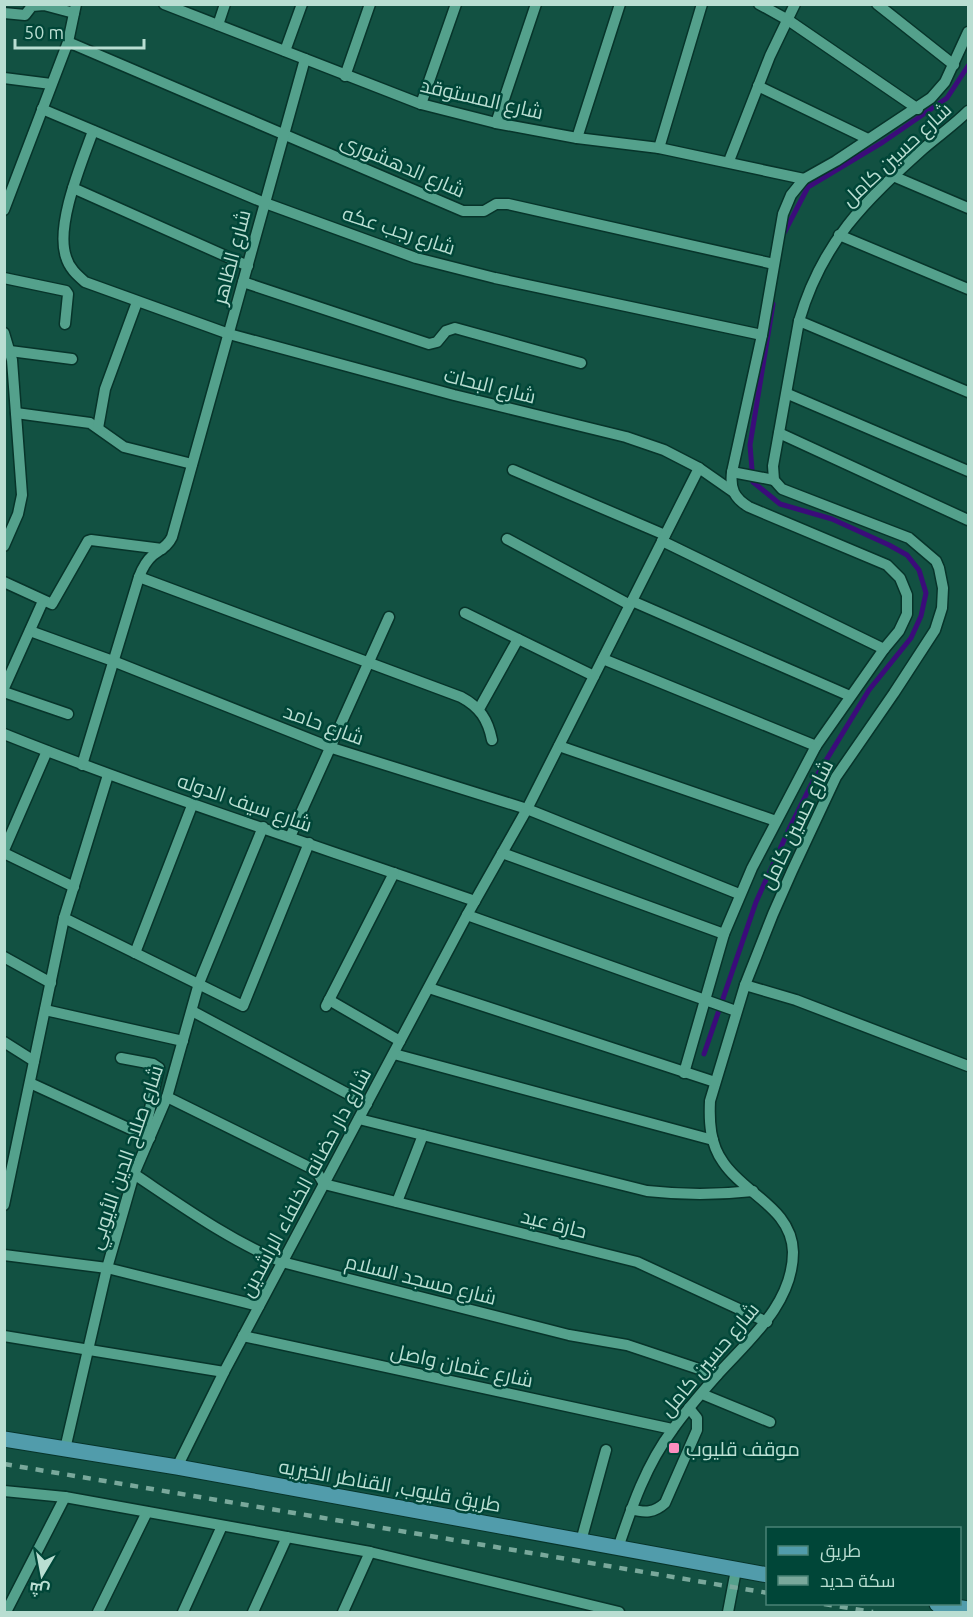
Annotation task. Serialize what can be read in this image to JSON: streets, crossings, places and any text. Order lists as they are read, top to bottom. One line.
{"streets":{"main road":["طريق قليوب, القناطر الخيريه"],"street":["شارع المستوقد","شارع حسين كامل","شارع الدهشورى","شارع رجب عكه","شارع الظاهر","شارع البحات","شارع حامد","شارع سيف الدوله","شارع صلاح الدين الأيوبي","شارع دار حضانه الخلفاء الراشدين","حارة عيد","شارع مسجد السلام","شارع عثمان واصل"]},"crossings":[["شارع المستوقد","شارع حسين كامل"],["شارع المستوقد","شارع الظاهر"],["شارع حسين كامل","شارع الدهشورى"],["شارع حسين كامل","شارع رجب عكه"],["شارع حسين كامل","شارع البحات"],["شارع حسين كامل","شارع حامد"],["شارع حسين كامل","حارة عيد"],["شارع حسين كامل","شارع مسجد السلام"],["شارع حسين كامل","شارع عثمان واصل"],["شارع حسين كامل","طريق قليوب, القناطر الخيريه"],["شارع الدهشورى","شارع الظاهر"],["شارع رجب عكه","شارع الظاهر"],["شارع رجب عكه","شارع البحات"],["شارع الظاهر","شارع البحات"],["شارع الظاهر","شارع حامد"],["شارع الظاهر","شارع سيف الدوله"],["شارع البحات","شارع دار حضانه الخلفاء الراشدين"],["شارع حامد","شارع دار حضانه الخلفاء الراشدين"],["شارع سيف الدوله","شارع صلاح الدين الأيوبي"],["شارع سيف الدوله","شارع دار حضانه الخلفاء الراشدين"],["شارع صلاح الدين الأيوبي","شارع مسجد السلام"],["شارع صلاح الدين الأيوبي","طريق قليوب, القناطر الخيريه"],["شارع دار حضانه الخلفاء الراشدين","حارة عيد"],["شارع دار حضانه الخلفاء الراشدين","شارع مسجد السلام"],["شارع دار حضانه الخلفاء الراشدين","شارع عثمان واصل"],["شارع دار حضانه الخلفاء الراشدين","طريق قليوب, القناطر الخيريه"]],"places":{"transit":["موقف قليوب"]},"legend":["طريق","سكة حديد"],"scale_bar":"50 m","north":"bottom"}
